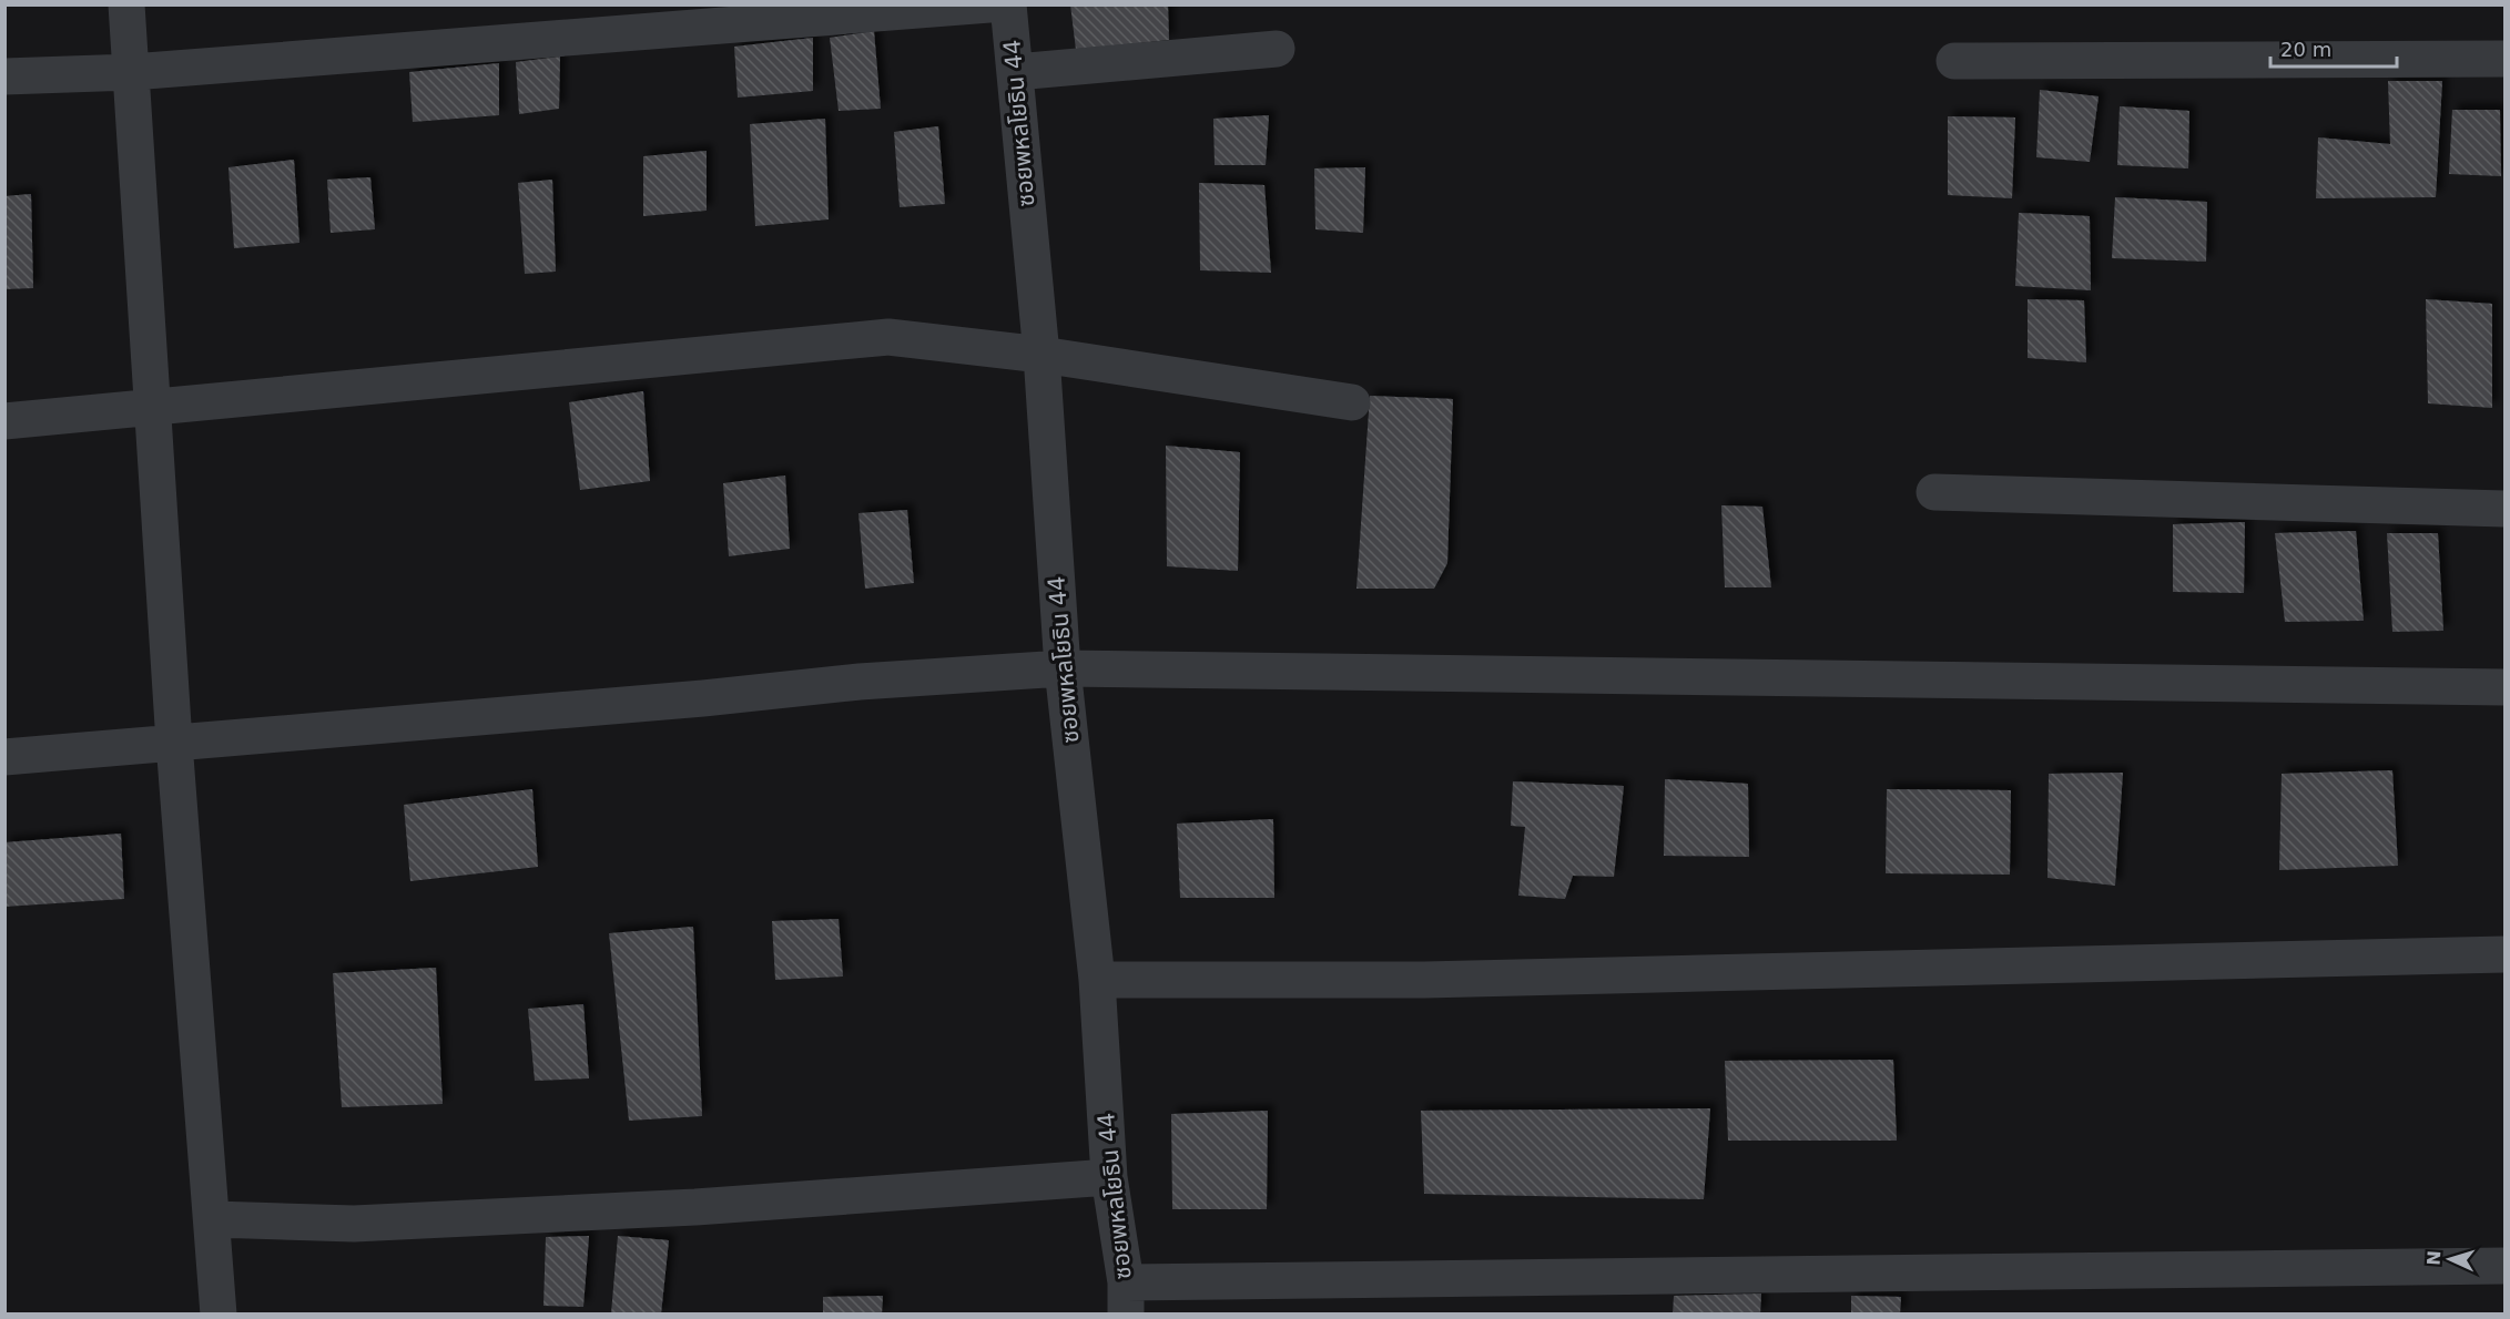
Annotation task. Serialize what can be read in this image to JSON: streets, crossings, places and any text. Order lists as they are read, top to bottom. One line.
{"streets":{"street":["ซอยพหลโยธิน 44"]},"scale_bar":"20 m","north":"left"}
